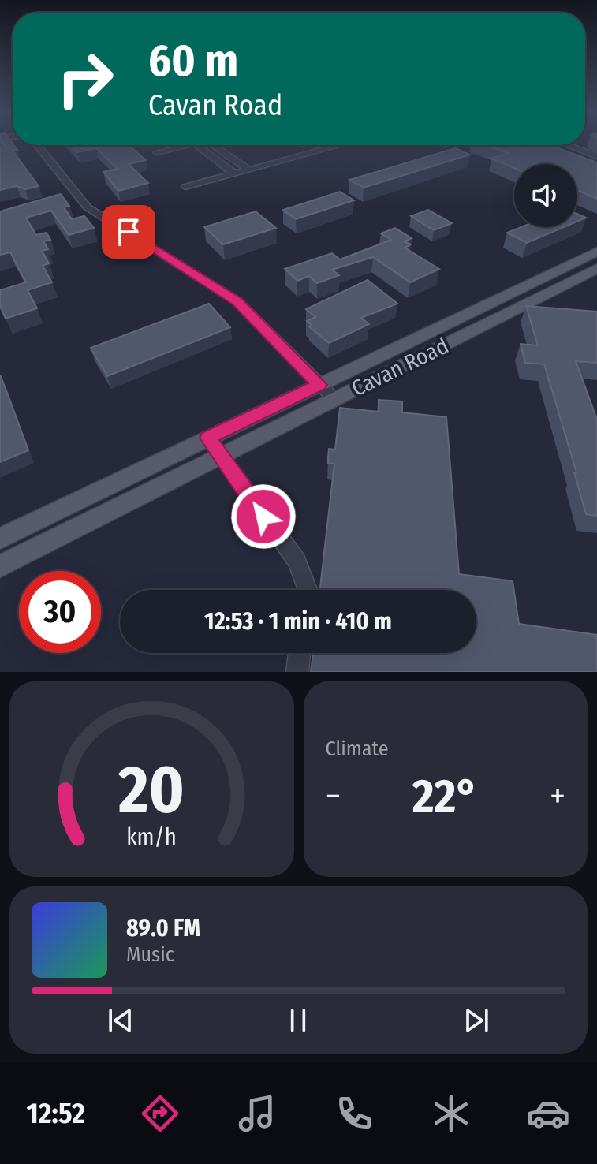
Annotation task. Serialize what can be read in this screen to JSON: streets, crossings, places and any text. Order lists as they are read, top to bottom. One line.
{"streets":{"main road":["Cavan Road"]},"page":{"turn":["60 m","Cavan Road"],"limit":"30","trip":"12:53 · 1 min · 410 m","tile":"Climate","heat":["−","22°","+"],"song":["89.0 FM","Music"],"tabs":"12:52","gauge":["20","km/h"]}}
